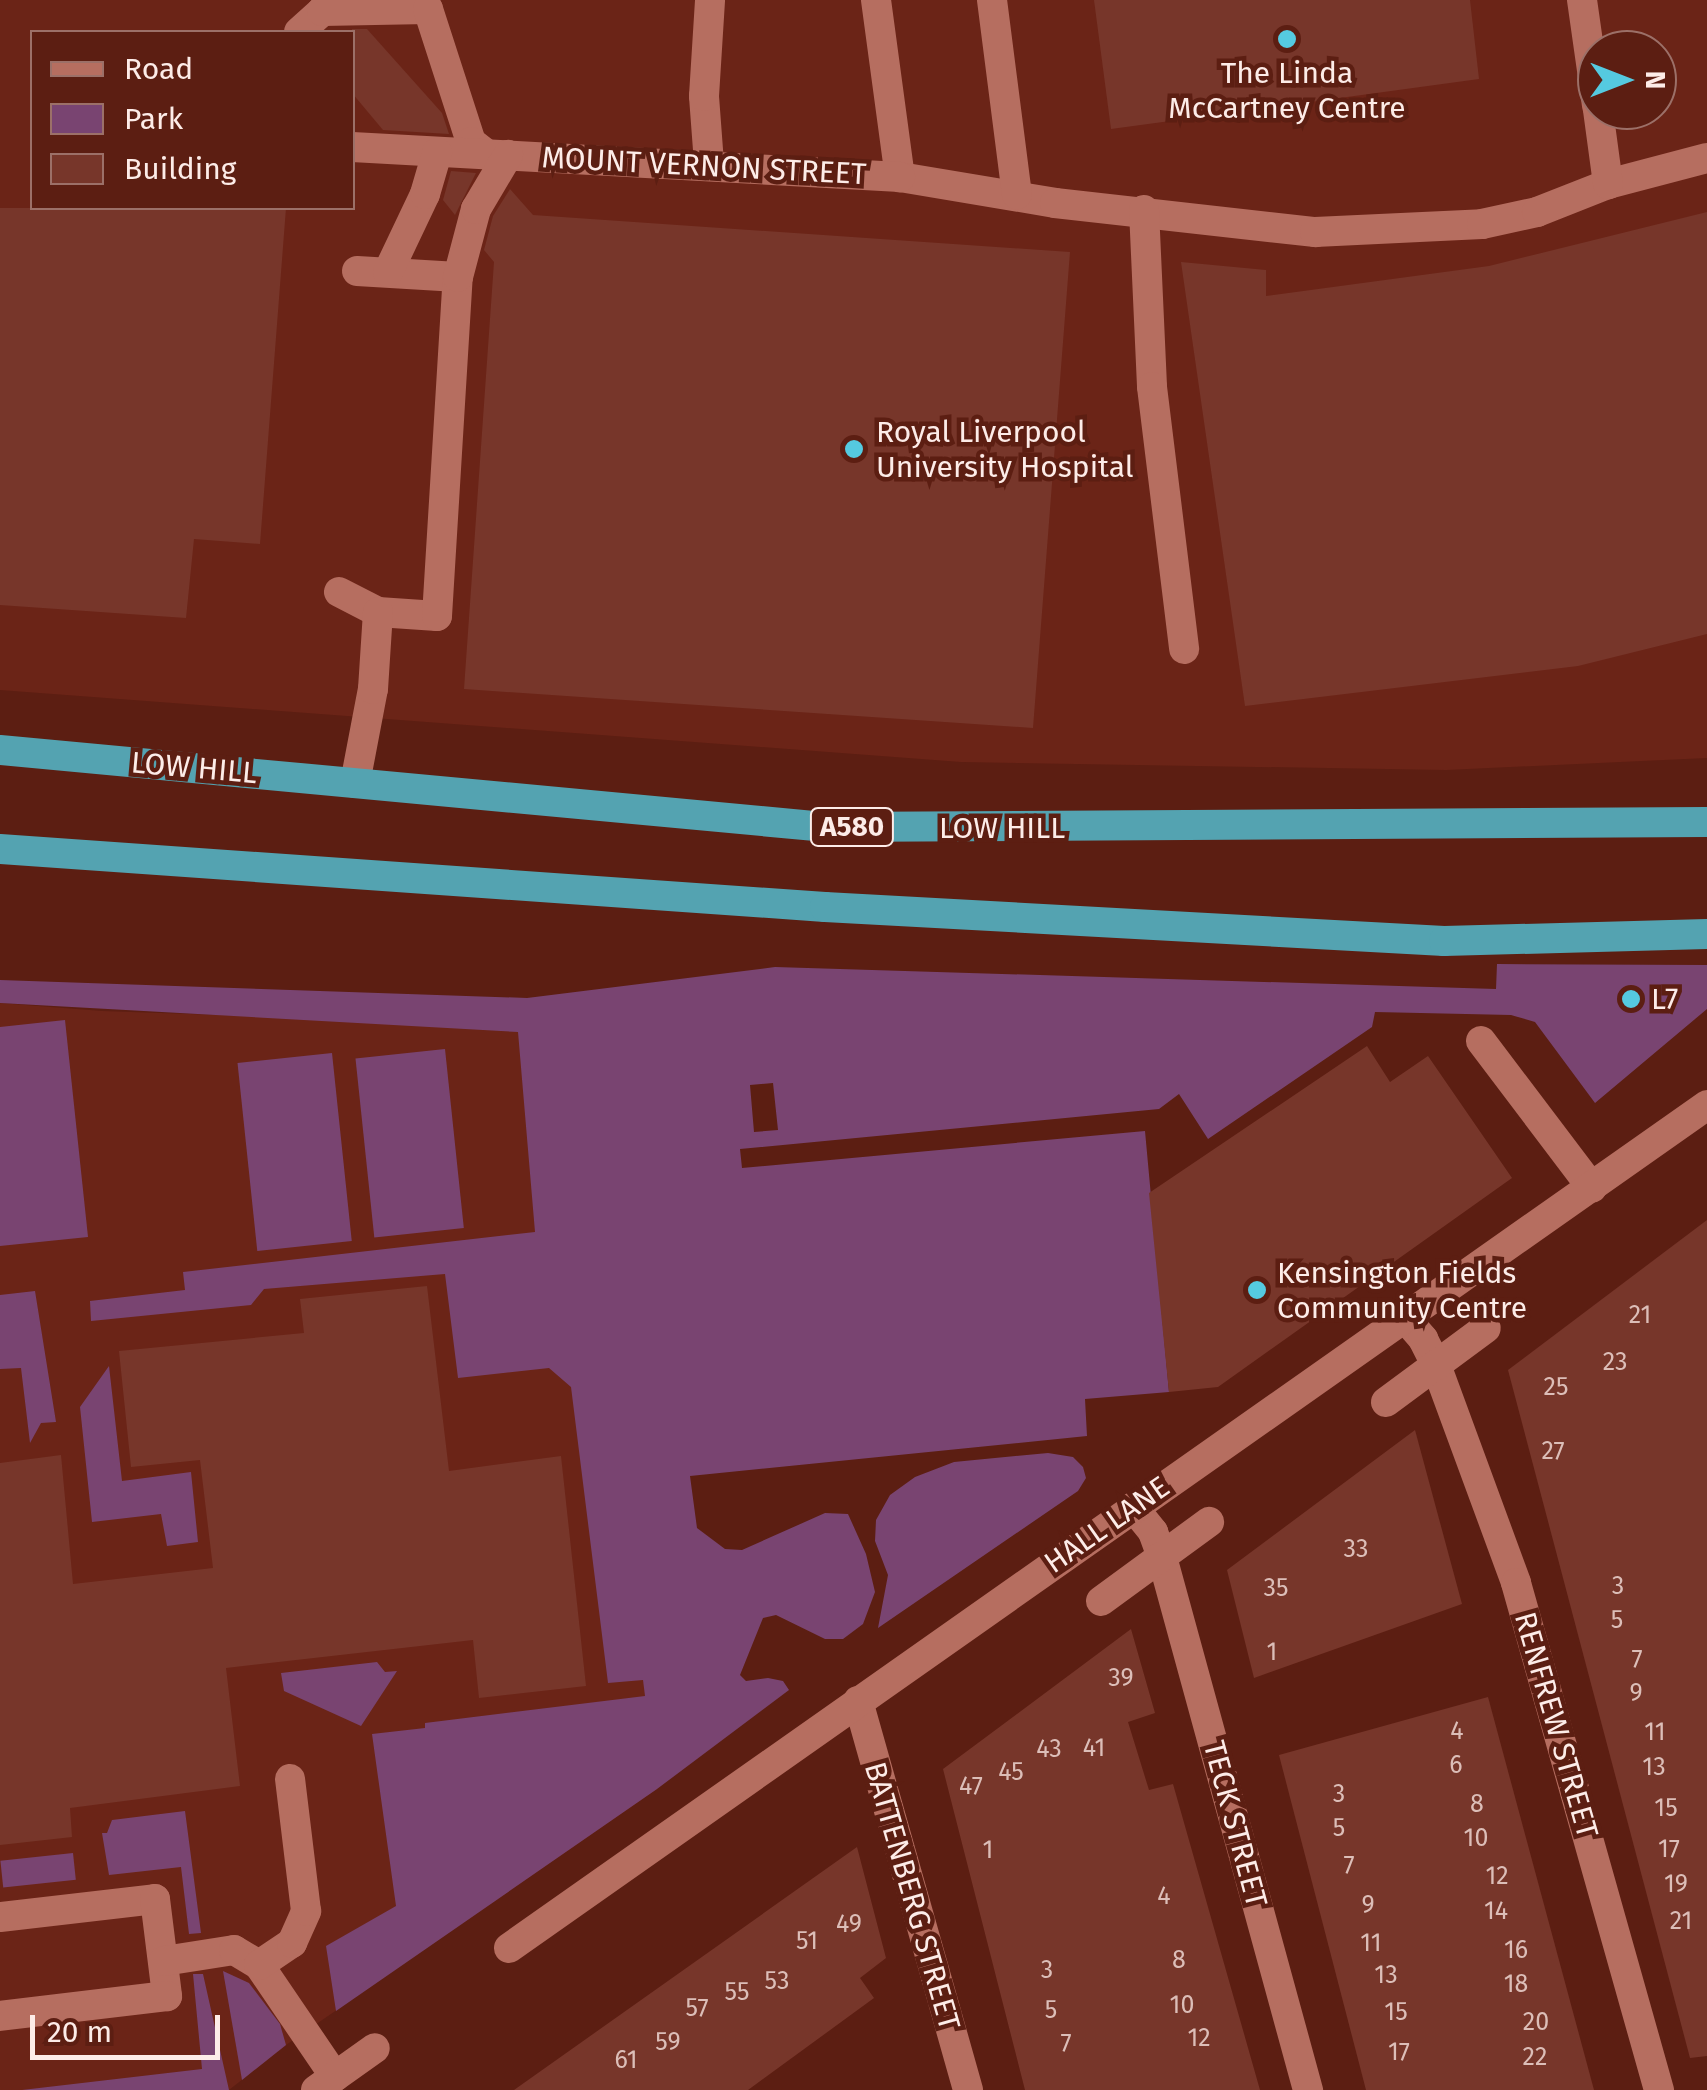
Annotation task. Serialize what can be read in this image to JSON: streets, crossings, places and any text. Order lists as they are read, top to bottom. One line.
{"streets":{"highway":["LOW HILL","A580"],"street":["MOUNT VERNON STREET","HALL LANE","RENFREW STREET","TECK STREET","BATTENBERG STREET"]},"crossings":[["HALL LANE","RENFREW STREET"],["HALL LANE","TECK STREET"],["HALL LANE","BATTENBERG STREET"]],"places":["The Linda McCartney Centre","Royal Liverpool University Hospital","L7","Kensington Fields Community Centre"],"house_numbers":["21","23","25","27","33","3","35","5","1","7","39","9","4","11","41","43","6","13","45","47","3","8","15","5","10","17","1","7","12","19","4","9","14","21","49","51","11","16","8","3","13","53","18","55","10","57","5","15","20","12","59","7","17","22","61"],"legend":["Road","Park","Building"],"scale_bar":"20 m","north":"right"}
